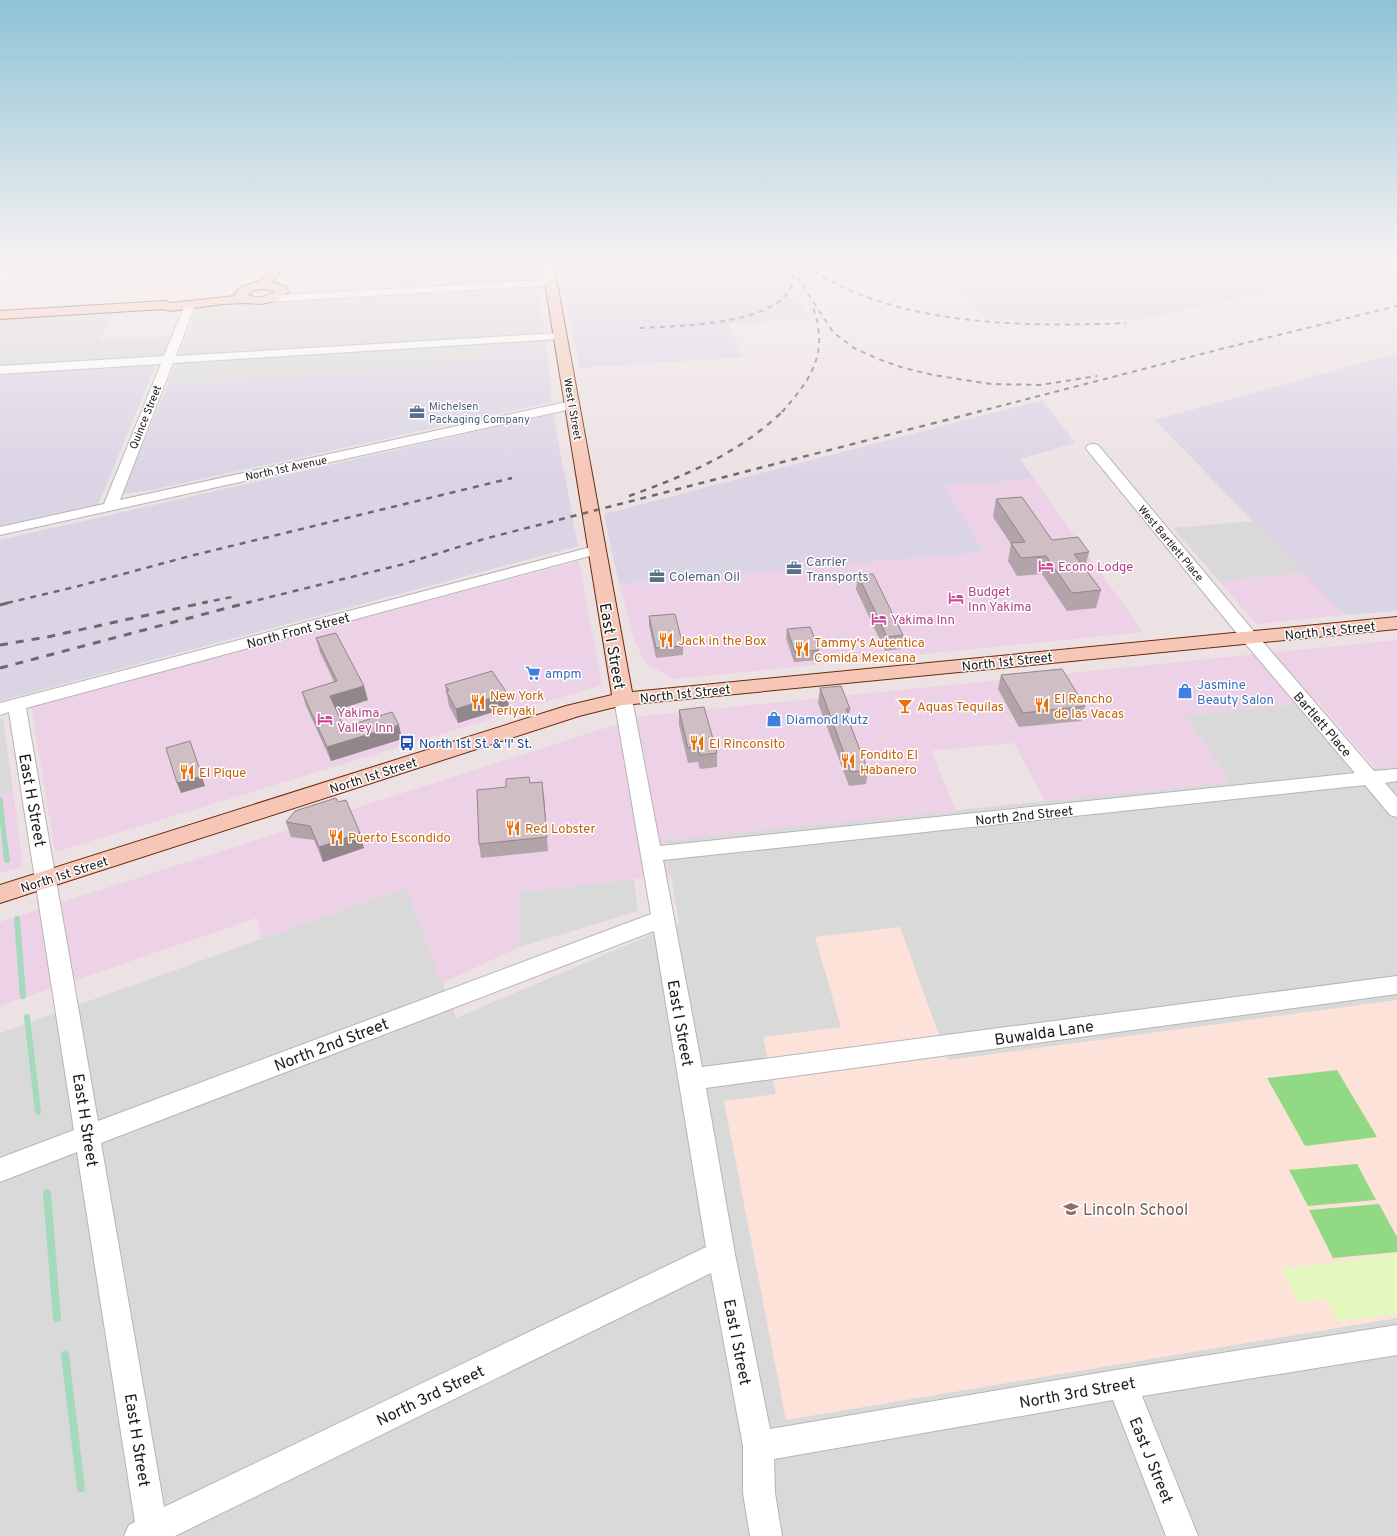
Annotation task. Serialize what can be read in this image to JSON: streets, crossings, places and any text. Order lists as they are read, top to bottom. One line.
{"streets":{"main road":["West I Street","North 1st Street","East I Street"],"street":["Quince Street","North 1st Avenue","West Bartlett Place","North Front Street","Bartlett Place","East H Street","North 2nd Street","Buwalda Lane","North 3rd Street","East J Street"]},"crossings":[["West I Street","North 1st Avenue"],["West I Street","East I Street"],["Quince Street","North 1st Avenue"],["West Bartlett Place","North 1st Street"],["West Bartlett Place","Bartlett Place"],["North Front Street","East I Street"],["North Front Street","East H Street"],["North 1st Street","East I Street"],["North 1st Street","Bartlett Place"],["North 1st Street","East H Street"],["East I Street","North 2nd Street"],["East I Street","Buwalda Lane"],["East I Street","North 3rd Street"],["Bartlett Place","North 2nd Street"],["East H Street","North 2nd Street"],["East H Street","North 3rd Street"],["North 3rd Street","East J Street"]],"places":{"office":["Michelsen Packaging Company","Carrier Transports","Coleman Oil"],"hotel":["Econo Lodge","Budget Inn Yakima","Yakima Inn","Yakima Valley Inn"],"restaurant":["Jack in the Box","Tammy's Autentica Comida Mexicana","New York Teriyaki","El Rancho de las Vacas","El Rinconsito","Fondito El Habanero","El Pique","Red Lobster","Puerto Escondido"],"supermarket":["ampm"],"shop":["Jasmine Beauty Salon","Diamond Kutz"],"bar":["Aquas Tequilas"],"bus stop":["North 1st St. & 'I' St."],"school or university":["Lincoln School"]}}
